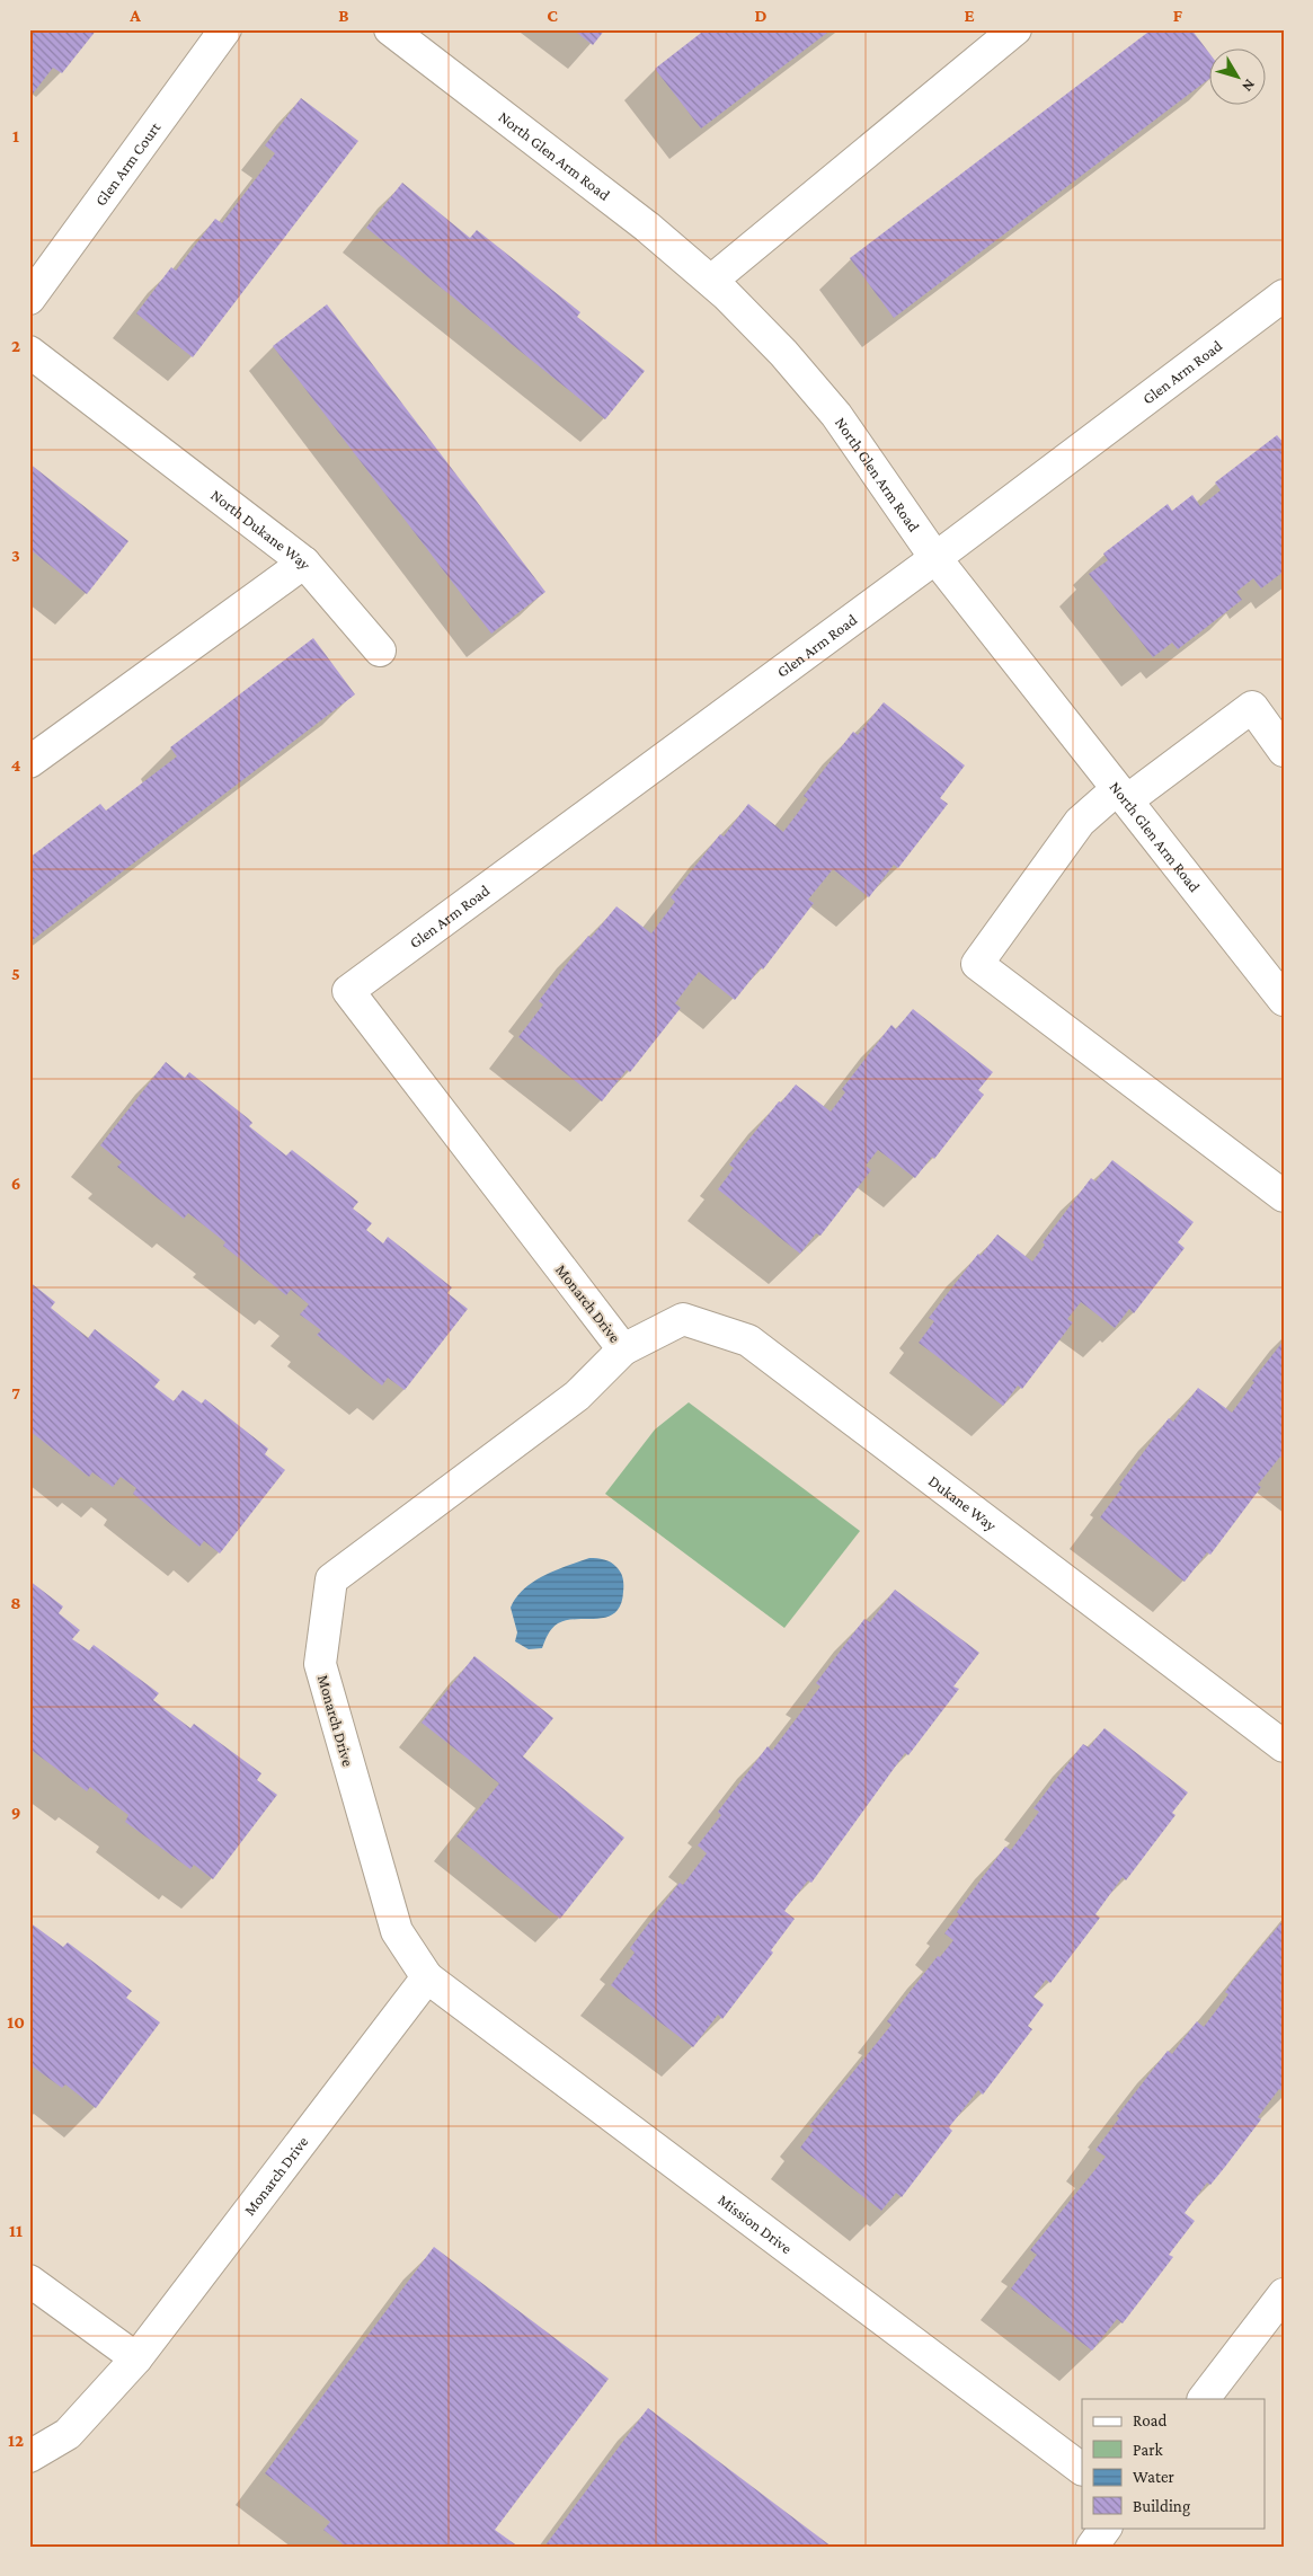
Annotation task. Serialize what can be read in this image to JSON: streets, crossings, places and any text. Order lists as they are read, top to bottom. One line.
{"streets":{"street":["North Glen Arm Road","Glen Arm Court","Glen Arm Road","North Dukane Way","Monarch Drive","Dukane Way","Mission Drive"]},"crossings":[["North Glen Arm Road","Glen Arm Road"],["Glen Arm Road","Monarch Drive"],["Monarch Drive","Dukane Way"],["Monarch Drive","Mission Drive"]],"legend":["Road","Park","Water","Building"],"north":"bottom right","grid":{"columns":["A","B","C","D","E","F"],"rows":["1","2","3","4","5","6","7","8","9","10","11","12"]}}
